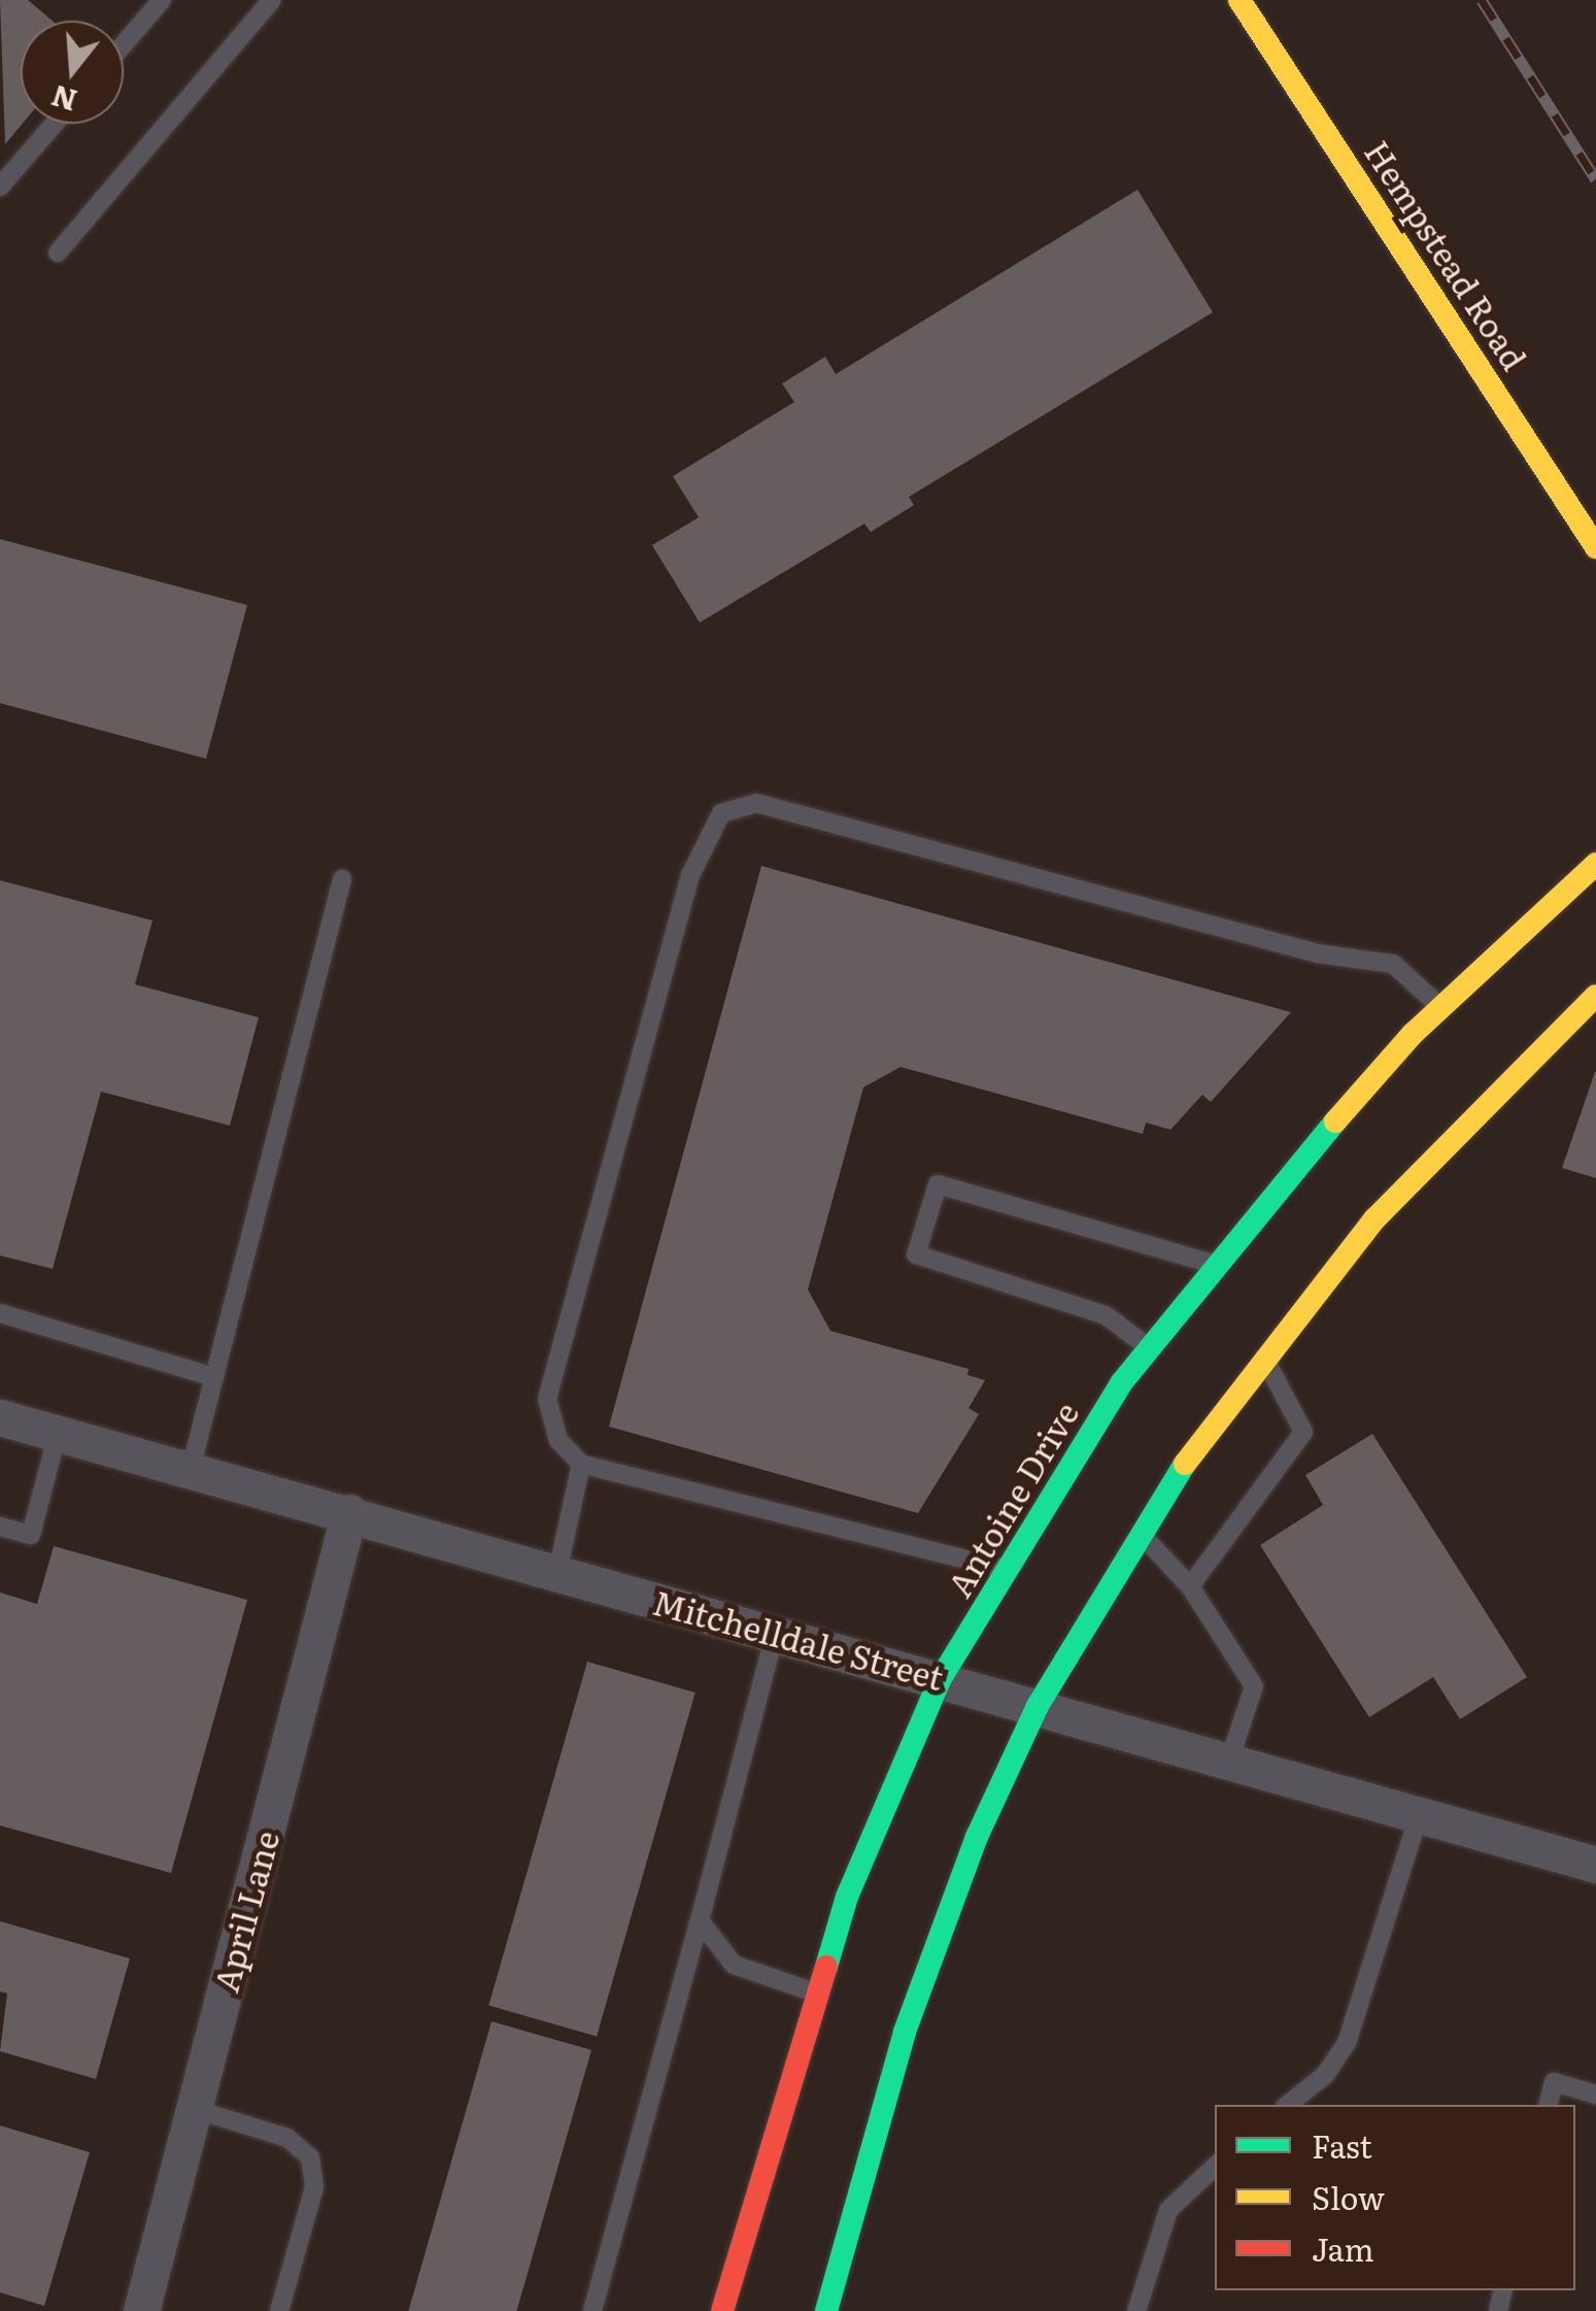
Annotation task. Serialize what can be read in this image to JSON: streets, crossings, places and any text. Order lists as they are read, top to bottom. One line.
{"streets":{"main road":["Hempstead Road","Antoine Drive"],"street":["Mitchelldale Street","April Lane"]},"crossings":[["Antoine Drive","Mitchelldale Street"],["Mitchelldale Street","April Lane"]],"legend":["Fast","Slow","Jam"],"north":"bottom"}
